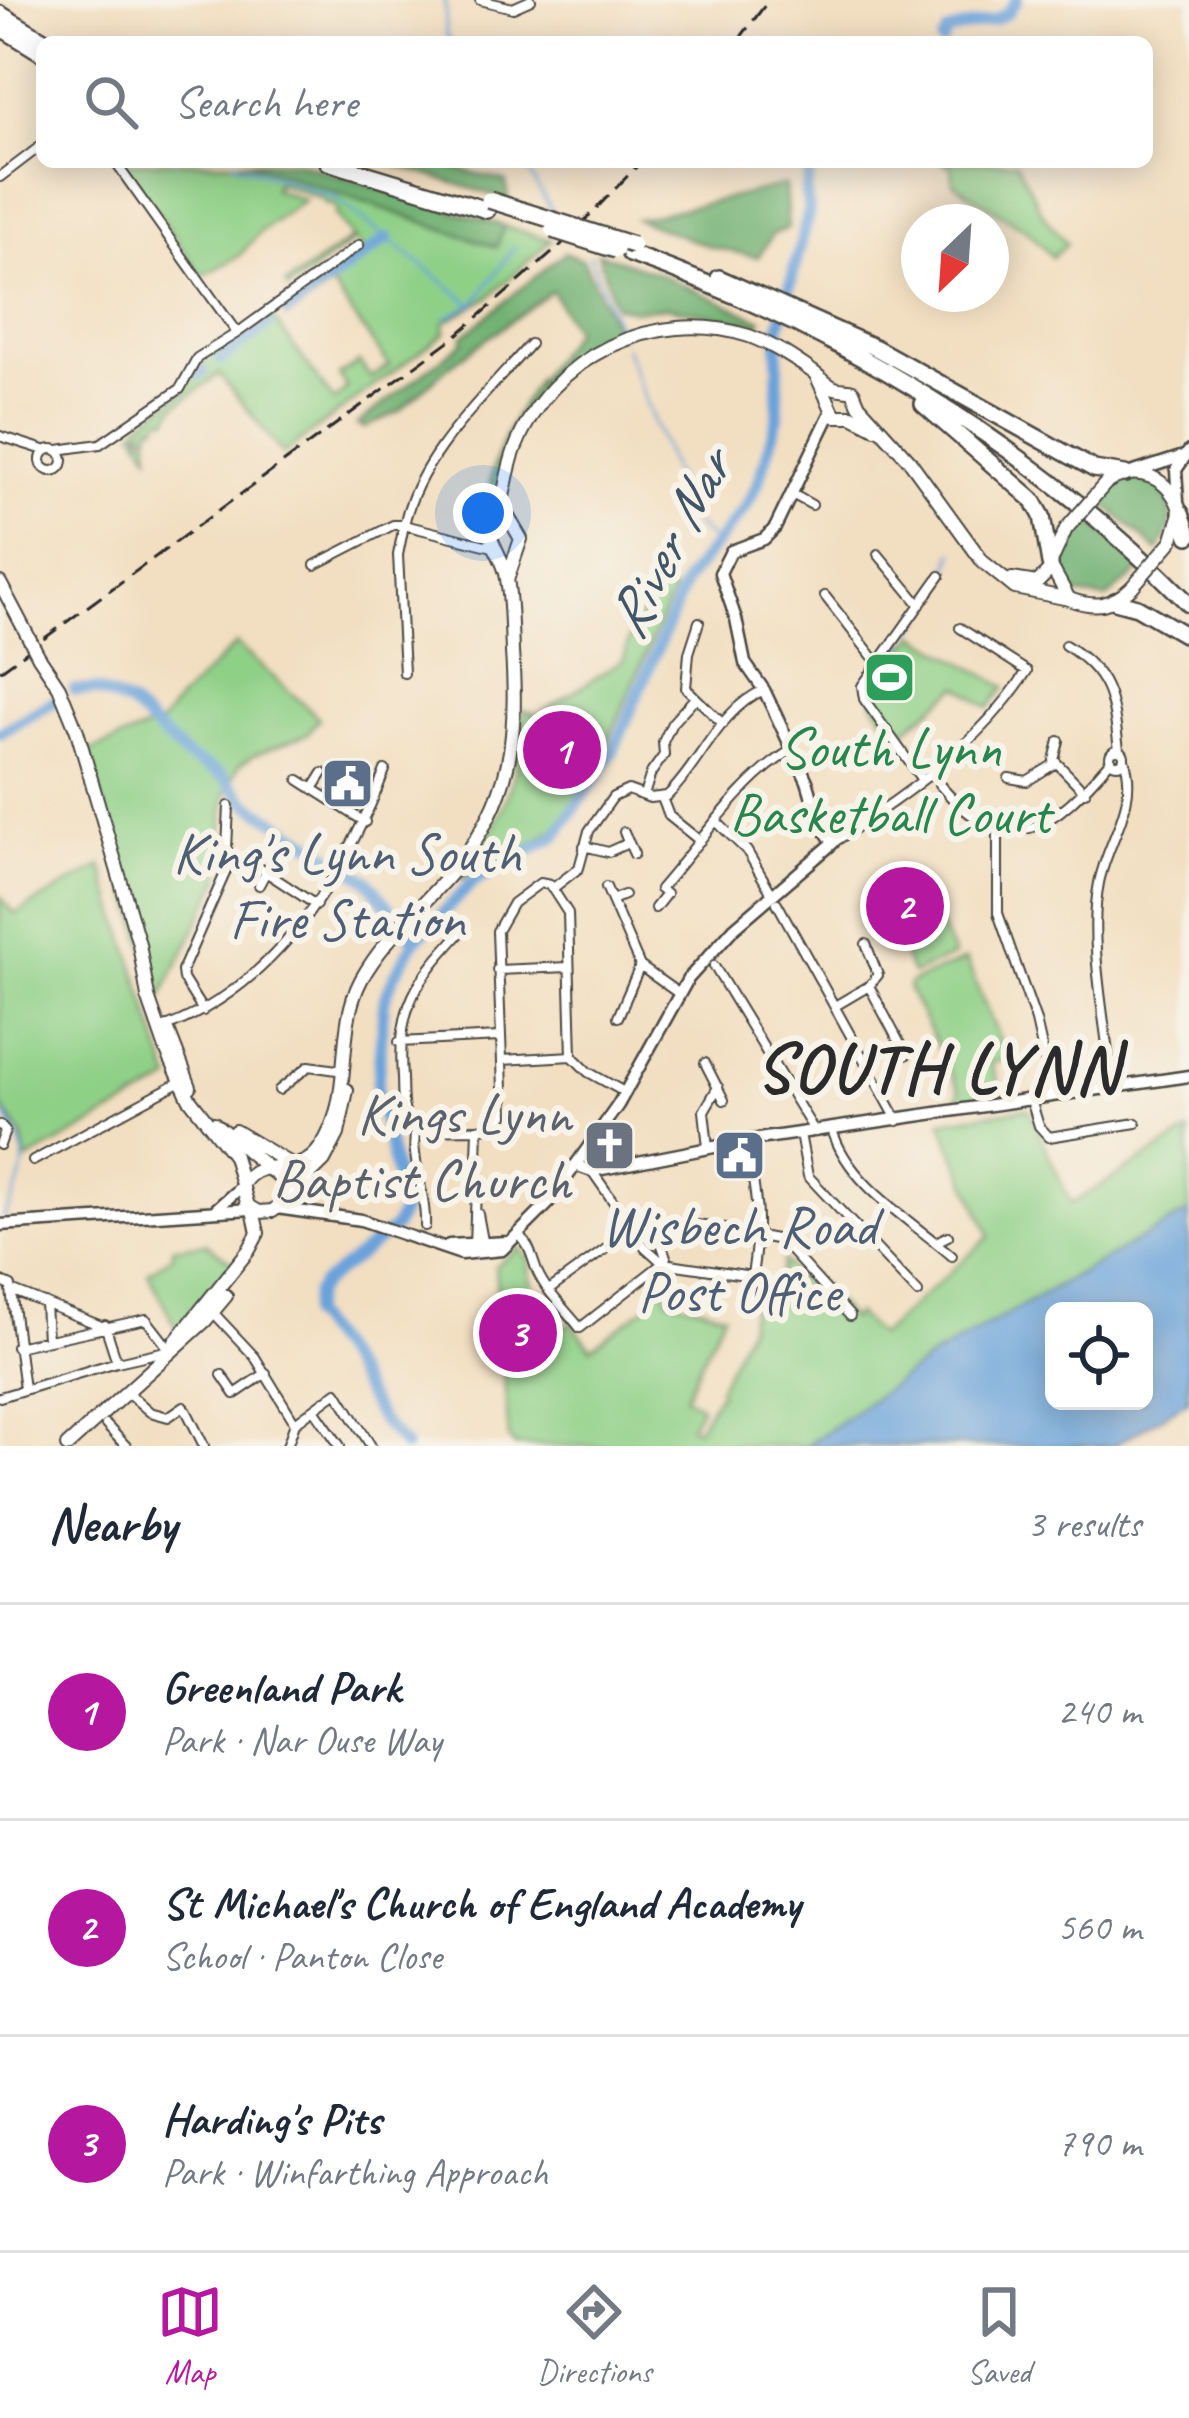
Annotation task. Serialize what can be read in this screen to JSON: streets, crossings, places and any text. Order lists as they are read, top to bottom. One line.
{"districts":["SOUTH LYNN"],"water":["River Nar"],"places":{"sports":["South Lynn Basketball Court"],"public building":["King's Lynn South Fire Station","Wisbech Road Post Office"],"church":["Kings Lynn Baptist Church"]},"north":"bottom left","page":{"search":"Search here","pins":["1","2","3"],"heading":["Nearby","3 results"],"list":[{"mark":"1","name":"Greenland Park","note":"Park · Nar Ouse Way","value":"240 m"},{"mark":"2","name":"St Michael's Church of England Academy","note":"School · Panton Close","value":"560 m"},{"mark":"3","name":"Harding's Pits","note":"Park · Winfarthing Approach","value":"790 m"}],"nav":["Map","Directions","Saved"]}}
